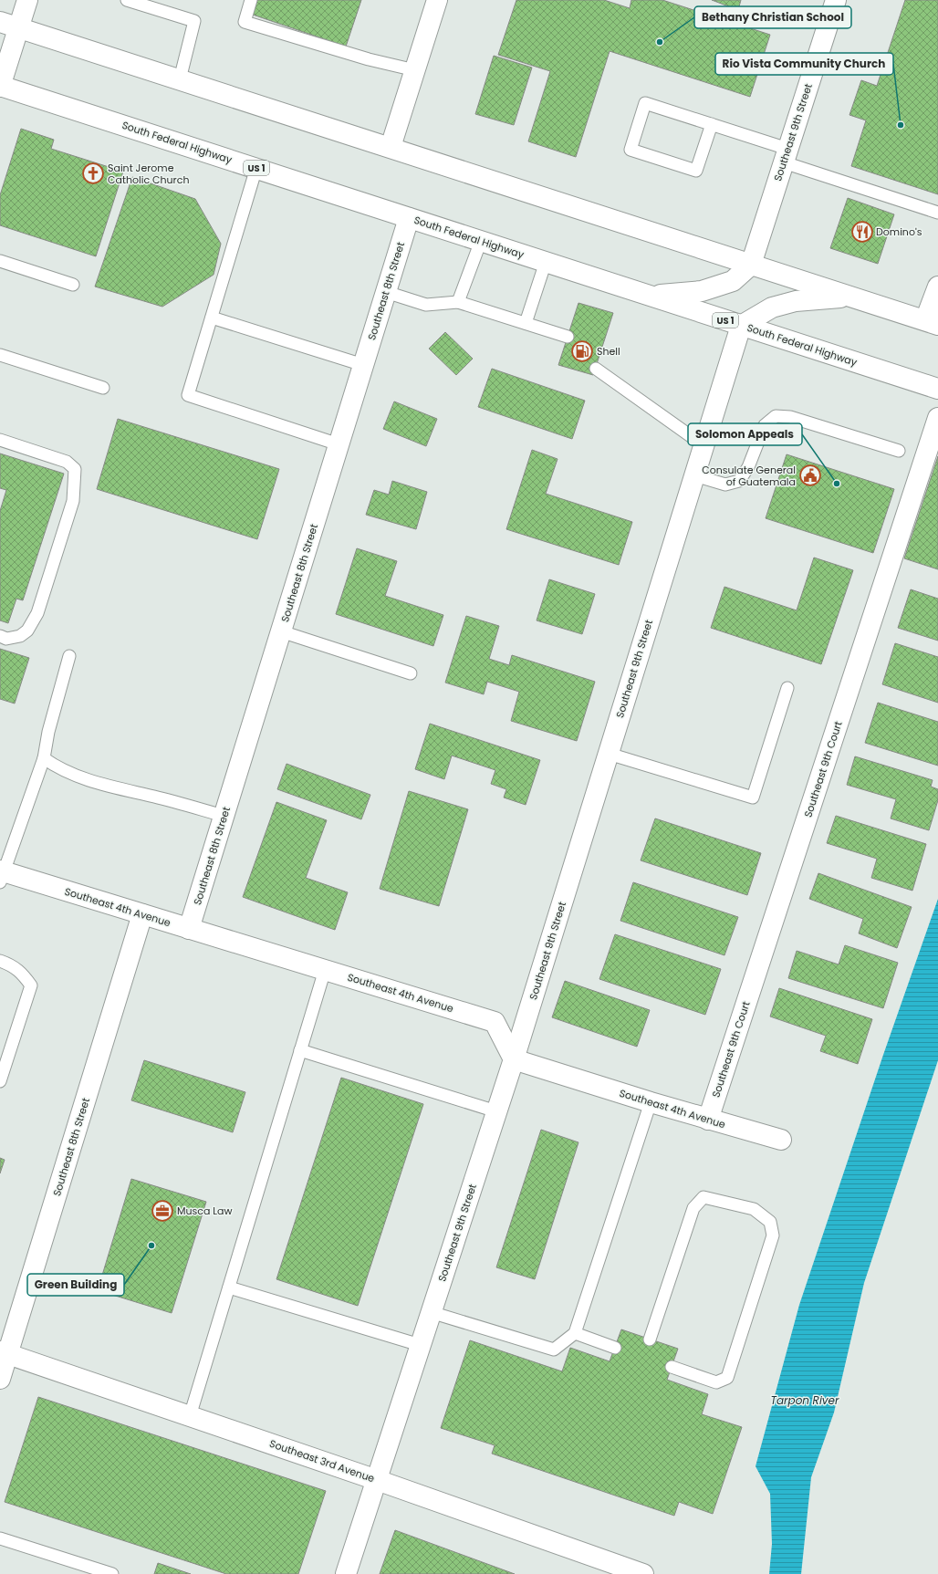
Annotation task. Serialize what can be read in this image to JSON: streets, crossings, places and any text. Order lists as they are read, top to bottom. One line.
{"streets":{"street":["Southeast 9th Street","South Federal Highway","US 1","Southeast 8th Street","Southeast 9th Court","Southeast 4th Avenue","Southeast 3rd Avenue"]},"crossings":[["Southeast 9th Street","South Federal Highway"],["Southeast 9th Street","Southeast 4th Avenue"],["Southeast 9th Street","Southeast 3rd Avenue"],["South Federal Highway","Southeast 8th Street"],["Southeast 8th Street","Southeast 4th Avenue"],["Southeast 8th Street","Southeast 3rd Avenue"],["Southeast 9th Court","Southeast 4th Avenue"]],"water":["Tarpon River"],"places":{"other":["Bethany Christian School","Rio Vista Community Church","Solomon Appeals","Green Building"],"church":["Saint Jerome Catholic Church"],"restaurant":["Domino's"],"fuel station":["Shell"],"public building":["Consulate General of Guatemala"],"office":["Musca Law"]}}
